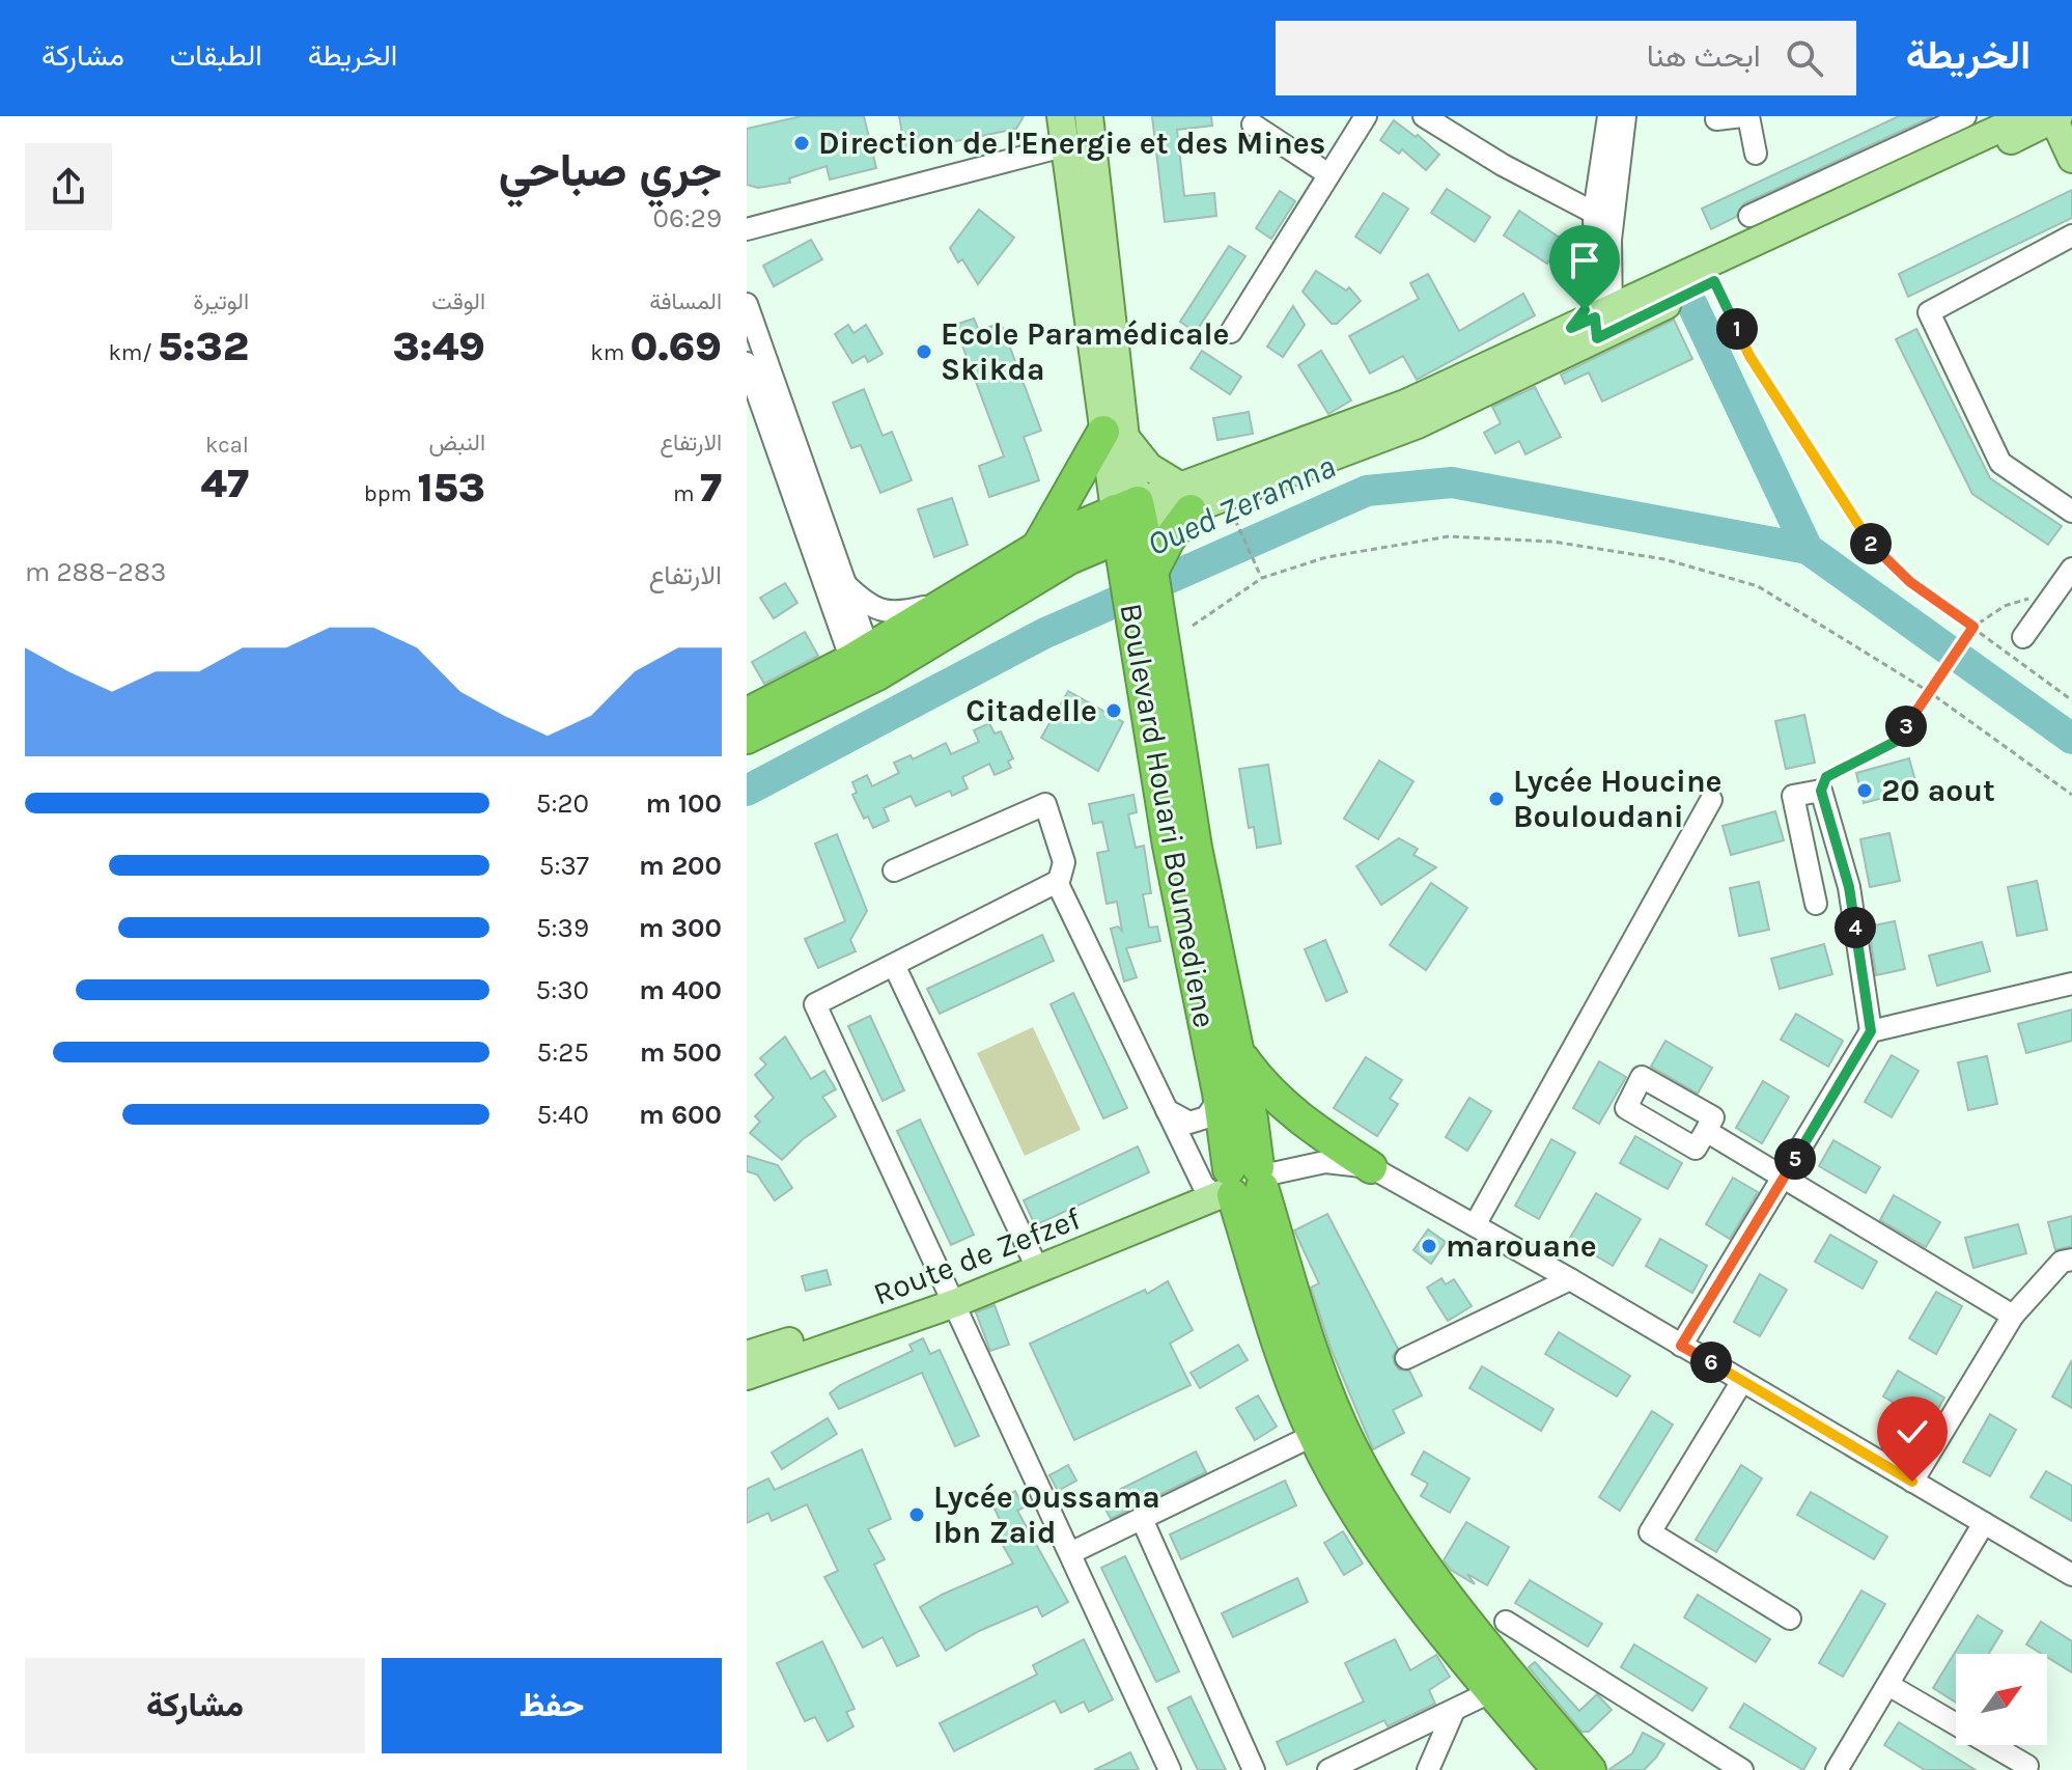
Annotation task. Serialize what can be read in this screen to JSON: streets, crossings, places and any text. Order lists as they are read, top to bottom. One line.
{"streets":{"highway":["Boulevard Houari Boumediene"],"main road":["Route de Zefzef"]},"crossings":[["Boulevard Houari Boumediene","Route de Zefzef"]],"water":["Oued Zeramna"],"places":["Direction de l'Energie et des Mines","Ecole Paramédicale Skikda","Citadelle","20 aout","Lycée Houcine Bouloudani","marouane","Lycée Oussama Ibn Zaid"],"north":"top right","page":{"header":"الخريطة","search":"ابحث هنا","nav":["الخريطة","الطبقات","مشاركة"],"heading":["جري صباحي","06:29"],"stats":[["المسافة","0.69 km"],["الوقت","3:49"],["الوتيرة","5:32 /km"],["الارتفاع","7 m"],["النبض","153 bpm"],["kcal","47"]],"pins":["1","2","3","4","5","6"],"chart":["الارتفاع","283–288 m"],"list":[{"name":"100 m","note":"5:20"},{"name":"200 m","note":"5:37"},{"name":"300 m","note":"5:39"},{"name":"400 m","note":"5:30"},{"name":"500 m","note":"5:25"},{"name":"600 m","note":"5:40"}],"buttons":["حفظ","مشاركة"]}}
